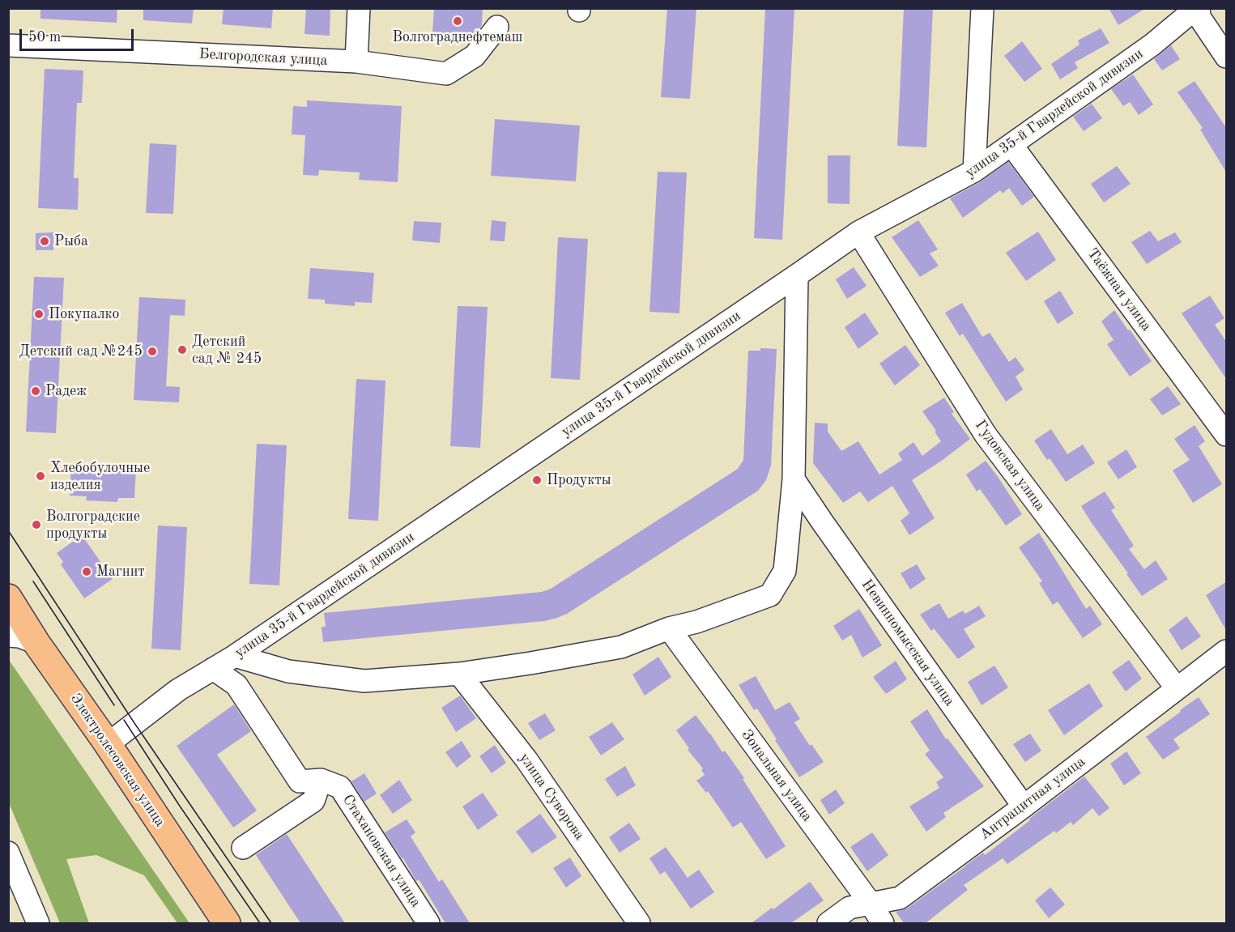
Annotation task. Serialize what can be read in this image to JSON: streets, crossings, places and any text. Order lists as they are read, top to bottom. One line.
{"streets":{"main road":["Электролесовская улица"],"street":["Белгородская улица","улица 35-й Гвардейской дивизии","Таёжная улица","Гудовская улица","Невинномысская улица","Зональная улица","улица Суворова","Антрацитная улица","Стахановская улица"]},"crossings":[["улица 35-й Гвардейской дивизии","Таёжная улица"],["улица 35-й Гвардейской дивизии","Гудовская улица"],["улица 35-й Гвардейской дивизии","Электролесовская улица"],["улица 35-й Гвардейской дивизии","Стахановская улица"],["Гудовская улица","Антрацитная улица"],["Невинномысская улица","Антрацитная улица"],["Зональная улица","Антрацитная улица"]],"places":["Волгограднефтемаш","Рыба","Покупалко","Детский сад № 245","Детский сад №245","Радеж","Хлебобулочные изделия","Продукты","Волгоградские продукты","Магнит"],"scale_bar":"50 m"}
